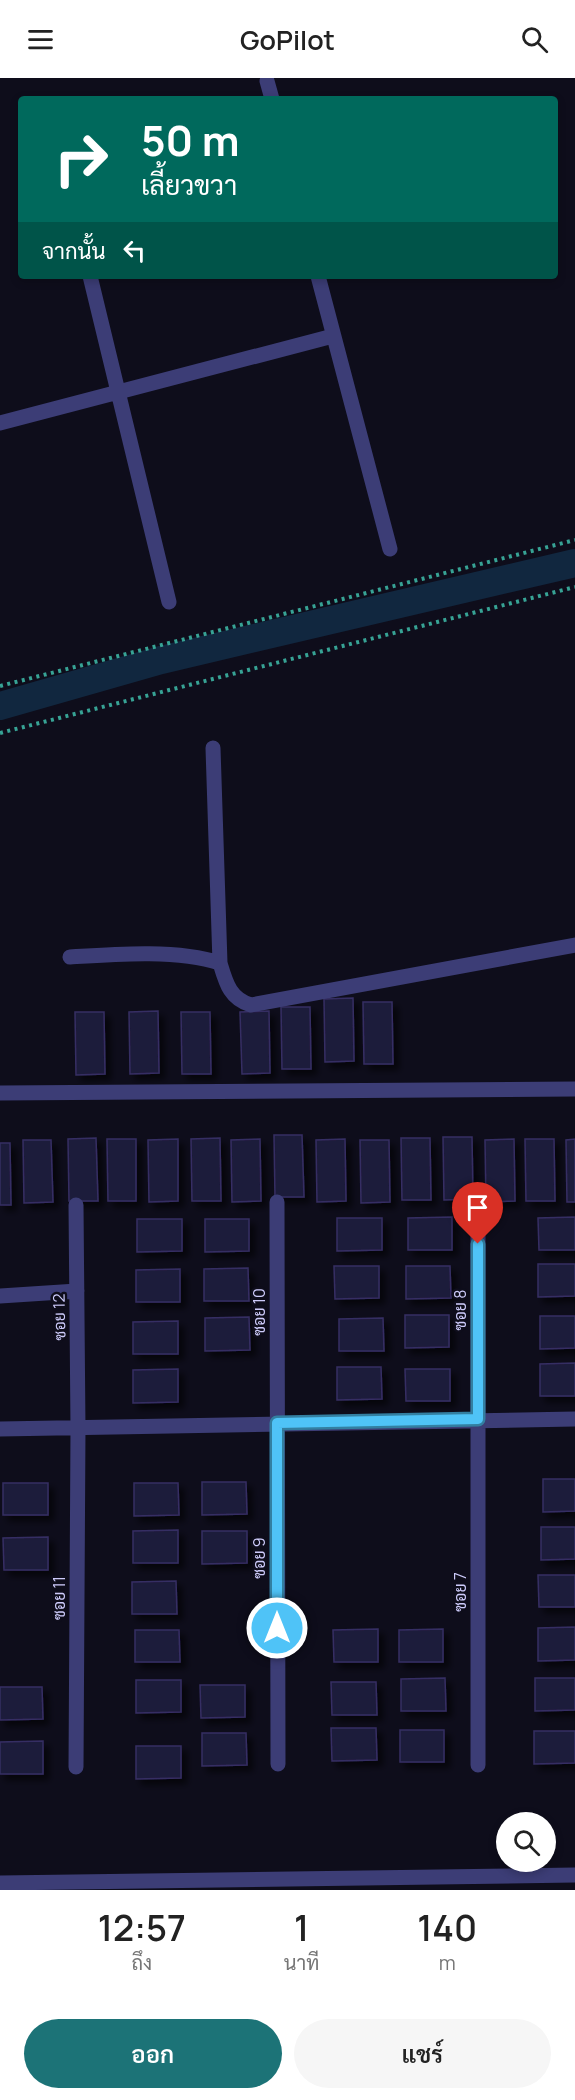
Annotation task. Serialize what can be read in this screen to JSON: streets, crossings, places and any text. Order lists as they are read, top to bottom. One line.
{"streets":{"street":["ซอย 8","ซอย 10","ซอย 12","ซอย 9","ซอย 7","ซอย 11"]},"crossings":[["ซอย 8","ซอย 7"],["ซอย 10","ซอย 9"],["ซอย 12","ซอย 11"]],"page":{"header":"GoPilot","turn":["50 m","เลี้ยวขวา"],"then":"จากนั้น","eta":["12:57","ถึง","1","นาที","140","m"],"buttons":["ออก","แชร์"]}}
